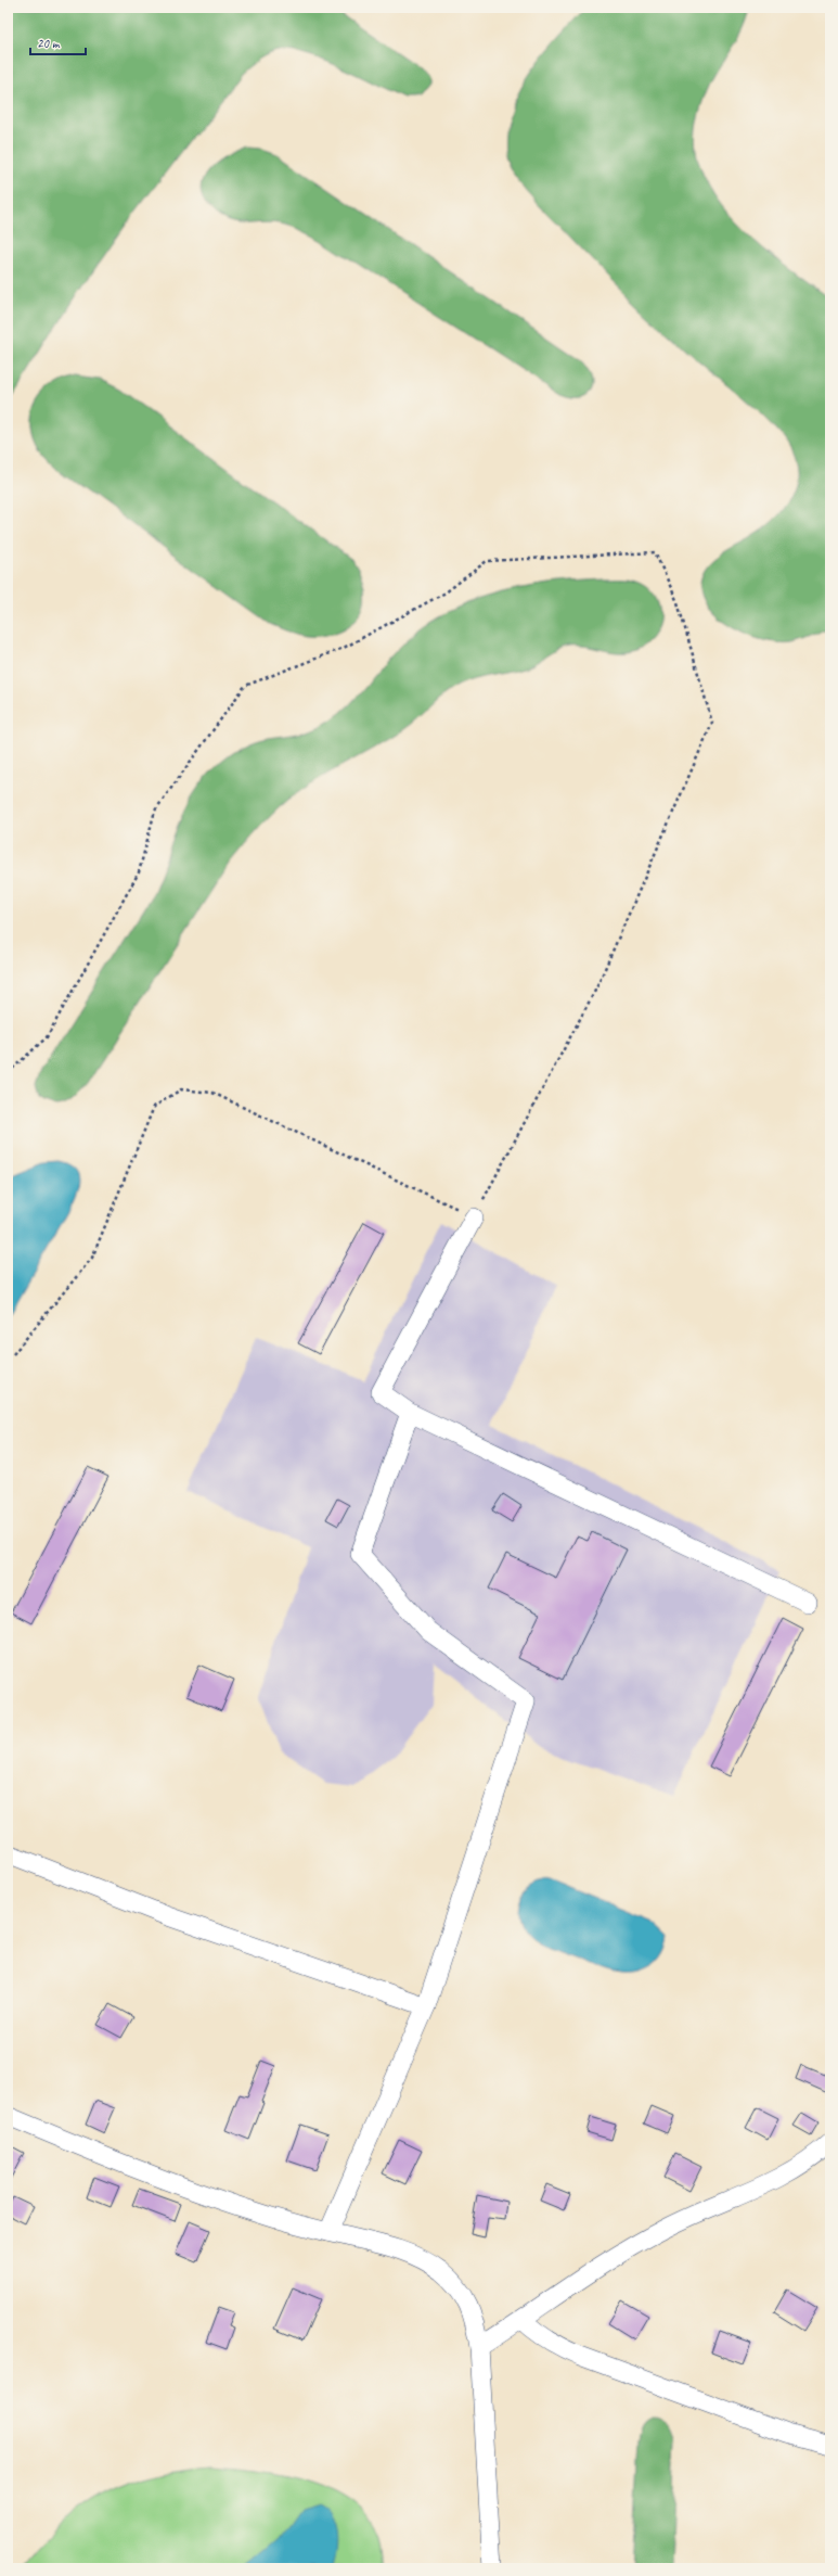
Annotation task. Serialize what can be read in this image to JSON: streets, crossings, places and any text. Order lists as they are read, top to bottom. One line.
{"scale_bar":"20 m"}
